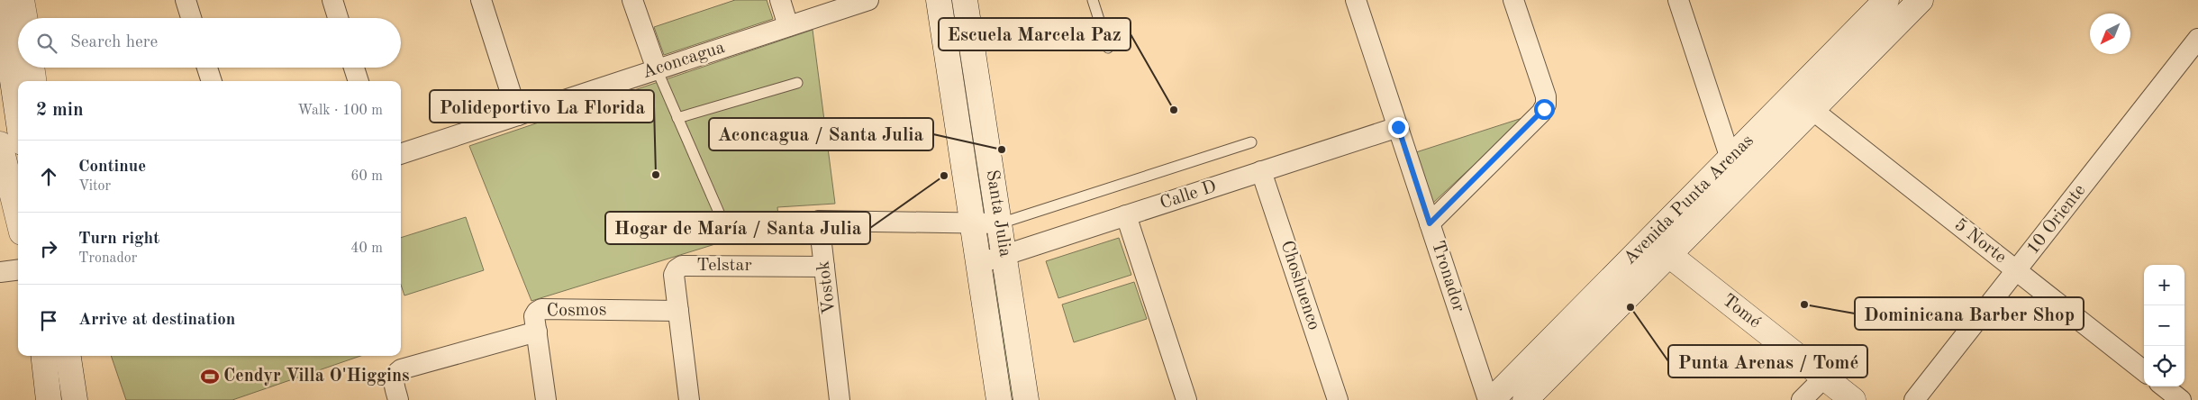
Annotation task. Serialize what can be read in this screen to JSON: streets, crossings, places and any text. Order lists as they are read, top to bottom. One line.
{"streets":{"main road":["Avenida Punta Arenas","Santa Julia","Tomé"],"street":["Aconcagua","Calle D","10 Oriente","5 Norte","Telstar","Tronador","Choshuenco","Vostok","Cosmos"]},"crossings":[["Calle D","Santa Julia"],["Calle D","Tronador"],["Calle D","Choshuenco"],["Avenida Punta Arenas","5 Norte"],["Avenida Punta Arenas","Tronador"],["Avenida Punta Arenas","Tomé"],["Santa Julia","Vostok"],["10 Oriente","5 Norte"],["Telstar","Vostok"],["Telstar","Cosmos"]],"places":{"other":["Escuela Marcela Paz","Aconcagua / Santa Julia","Polideportivo La Florida","Hogar de María / Santa Julia","Dominicana Barber Shop","Punta Arenas / Tomé"],"sports":["Cendyr Villa O'Higgins"]},"north":"bottom left","page":{"search":"Search here","heading":["2 min","Walk · 100 m"],"list":[["Continue","Vitor","60 m"],["Turn right","Tronador","40 m"],"Arrive at destination"],"map_buttons":["+","−"]}}
